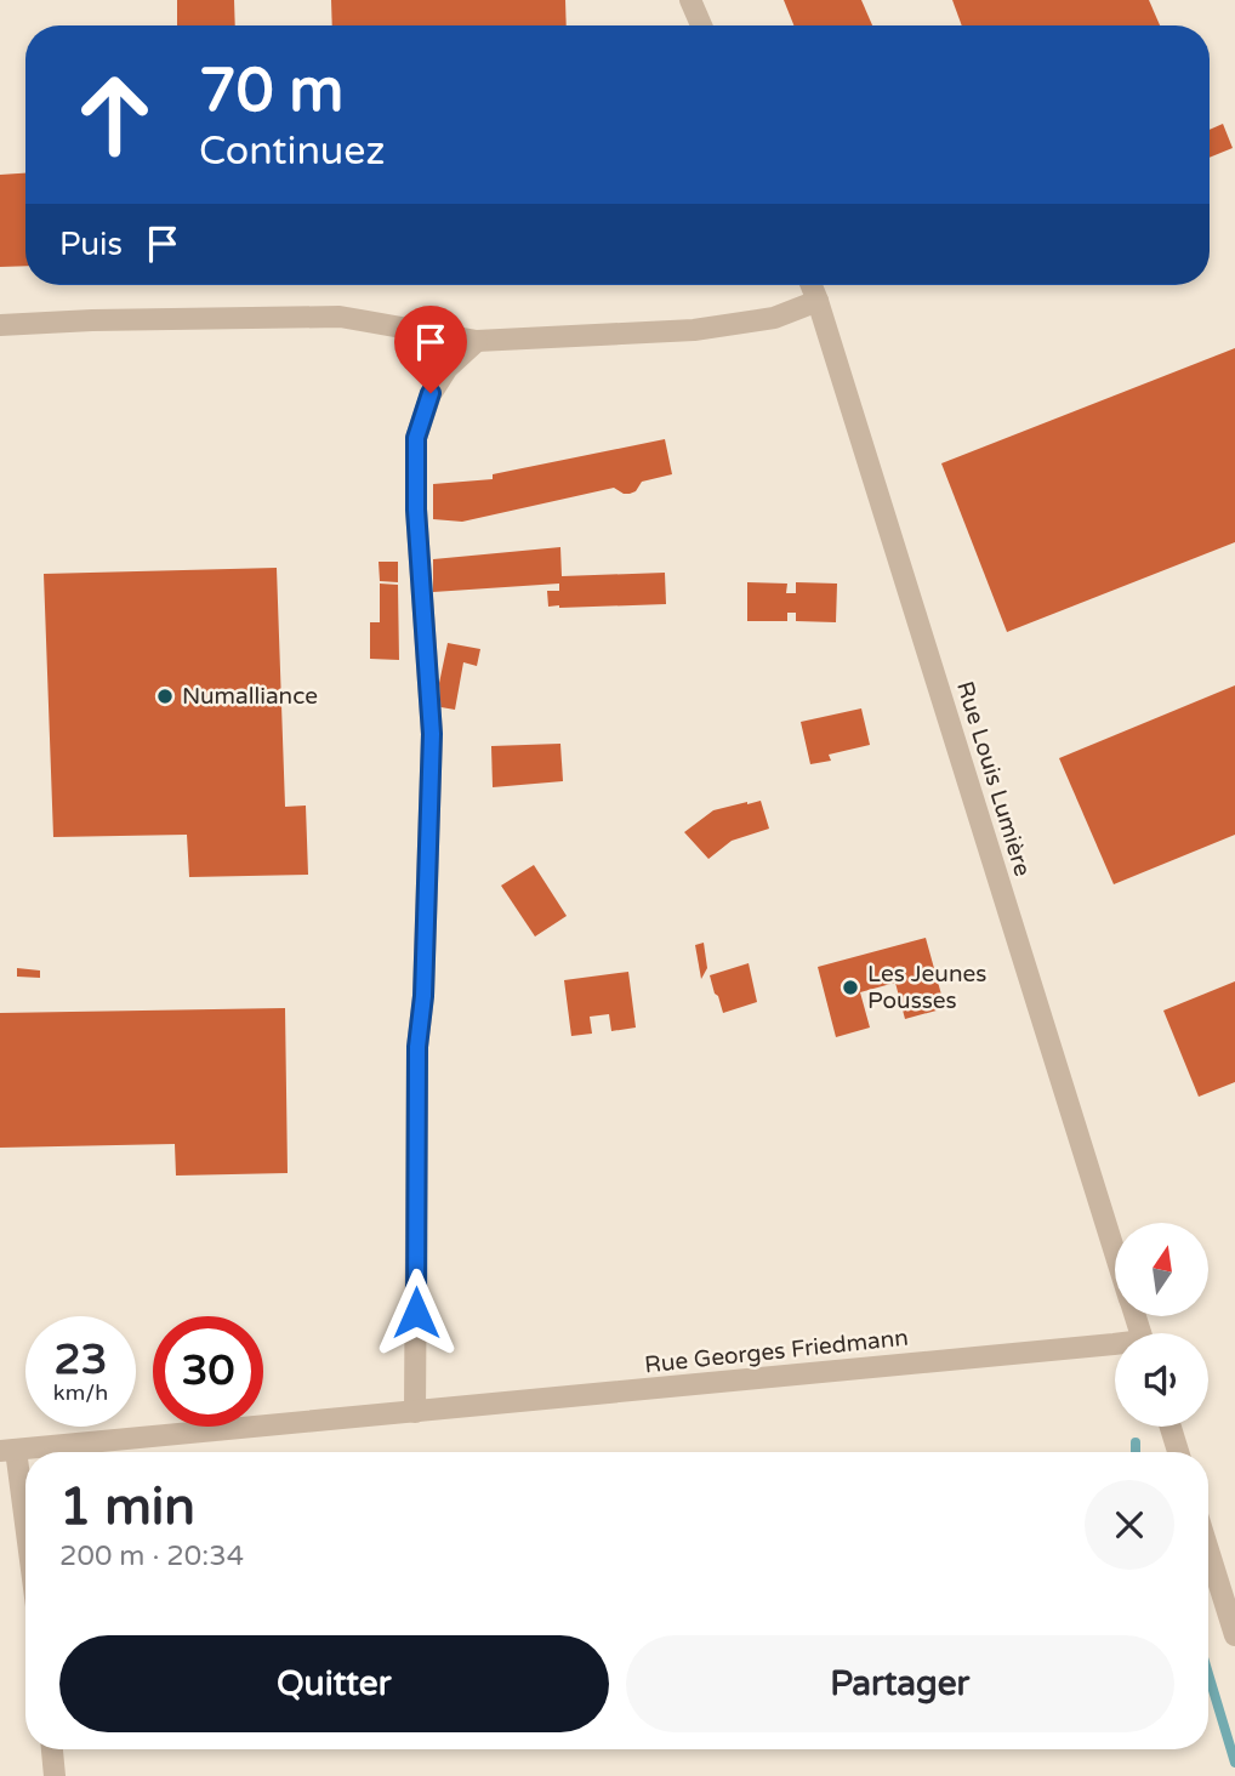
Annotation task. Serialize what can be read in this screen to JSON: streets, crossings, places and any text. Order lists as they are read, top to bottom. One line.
{"streets":{"street":["Rue Louis Lumière","Rue Georges Friedmann"]},"places":["Numalliance","Les Jeunes Pousses"],"north":"top","page":{"turn":["70 m","Continuez"],"then":"Puis","speed":"23 km/h","limit":"30","heading":["1 min","200 m · 20:34"],"buttons":["Quitter","Partager"]}}
